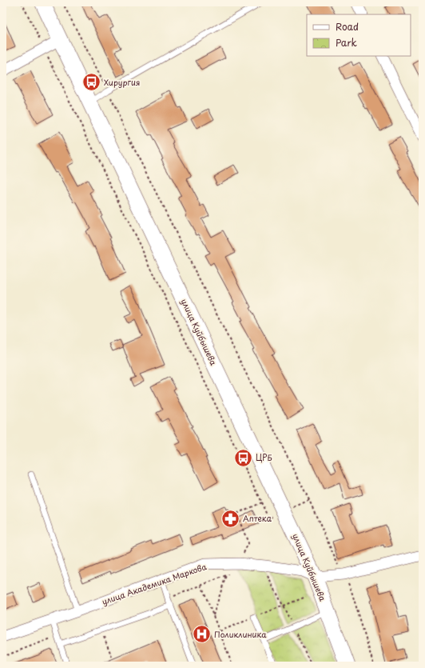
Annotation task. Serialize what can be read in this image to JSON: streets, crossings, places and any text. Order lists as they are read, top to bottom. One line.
{"streets":{"street":["улица Куйбышева","улица Академика Маркова"]},"crossings":[["улица Куйбышева","улица Академика Маркова"]],"places":{"bus stop":["Хирургия","ЦРБ"],"pharmacy":["Аптека"],"hospital":["Поликлиника"]},"legend":["Road","Park"]}
